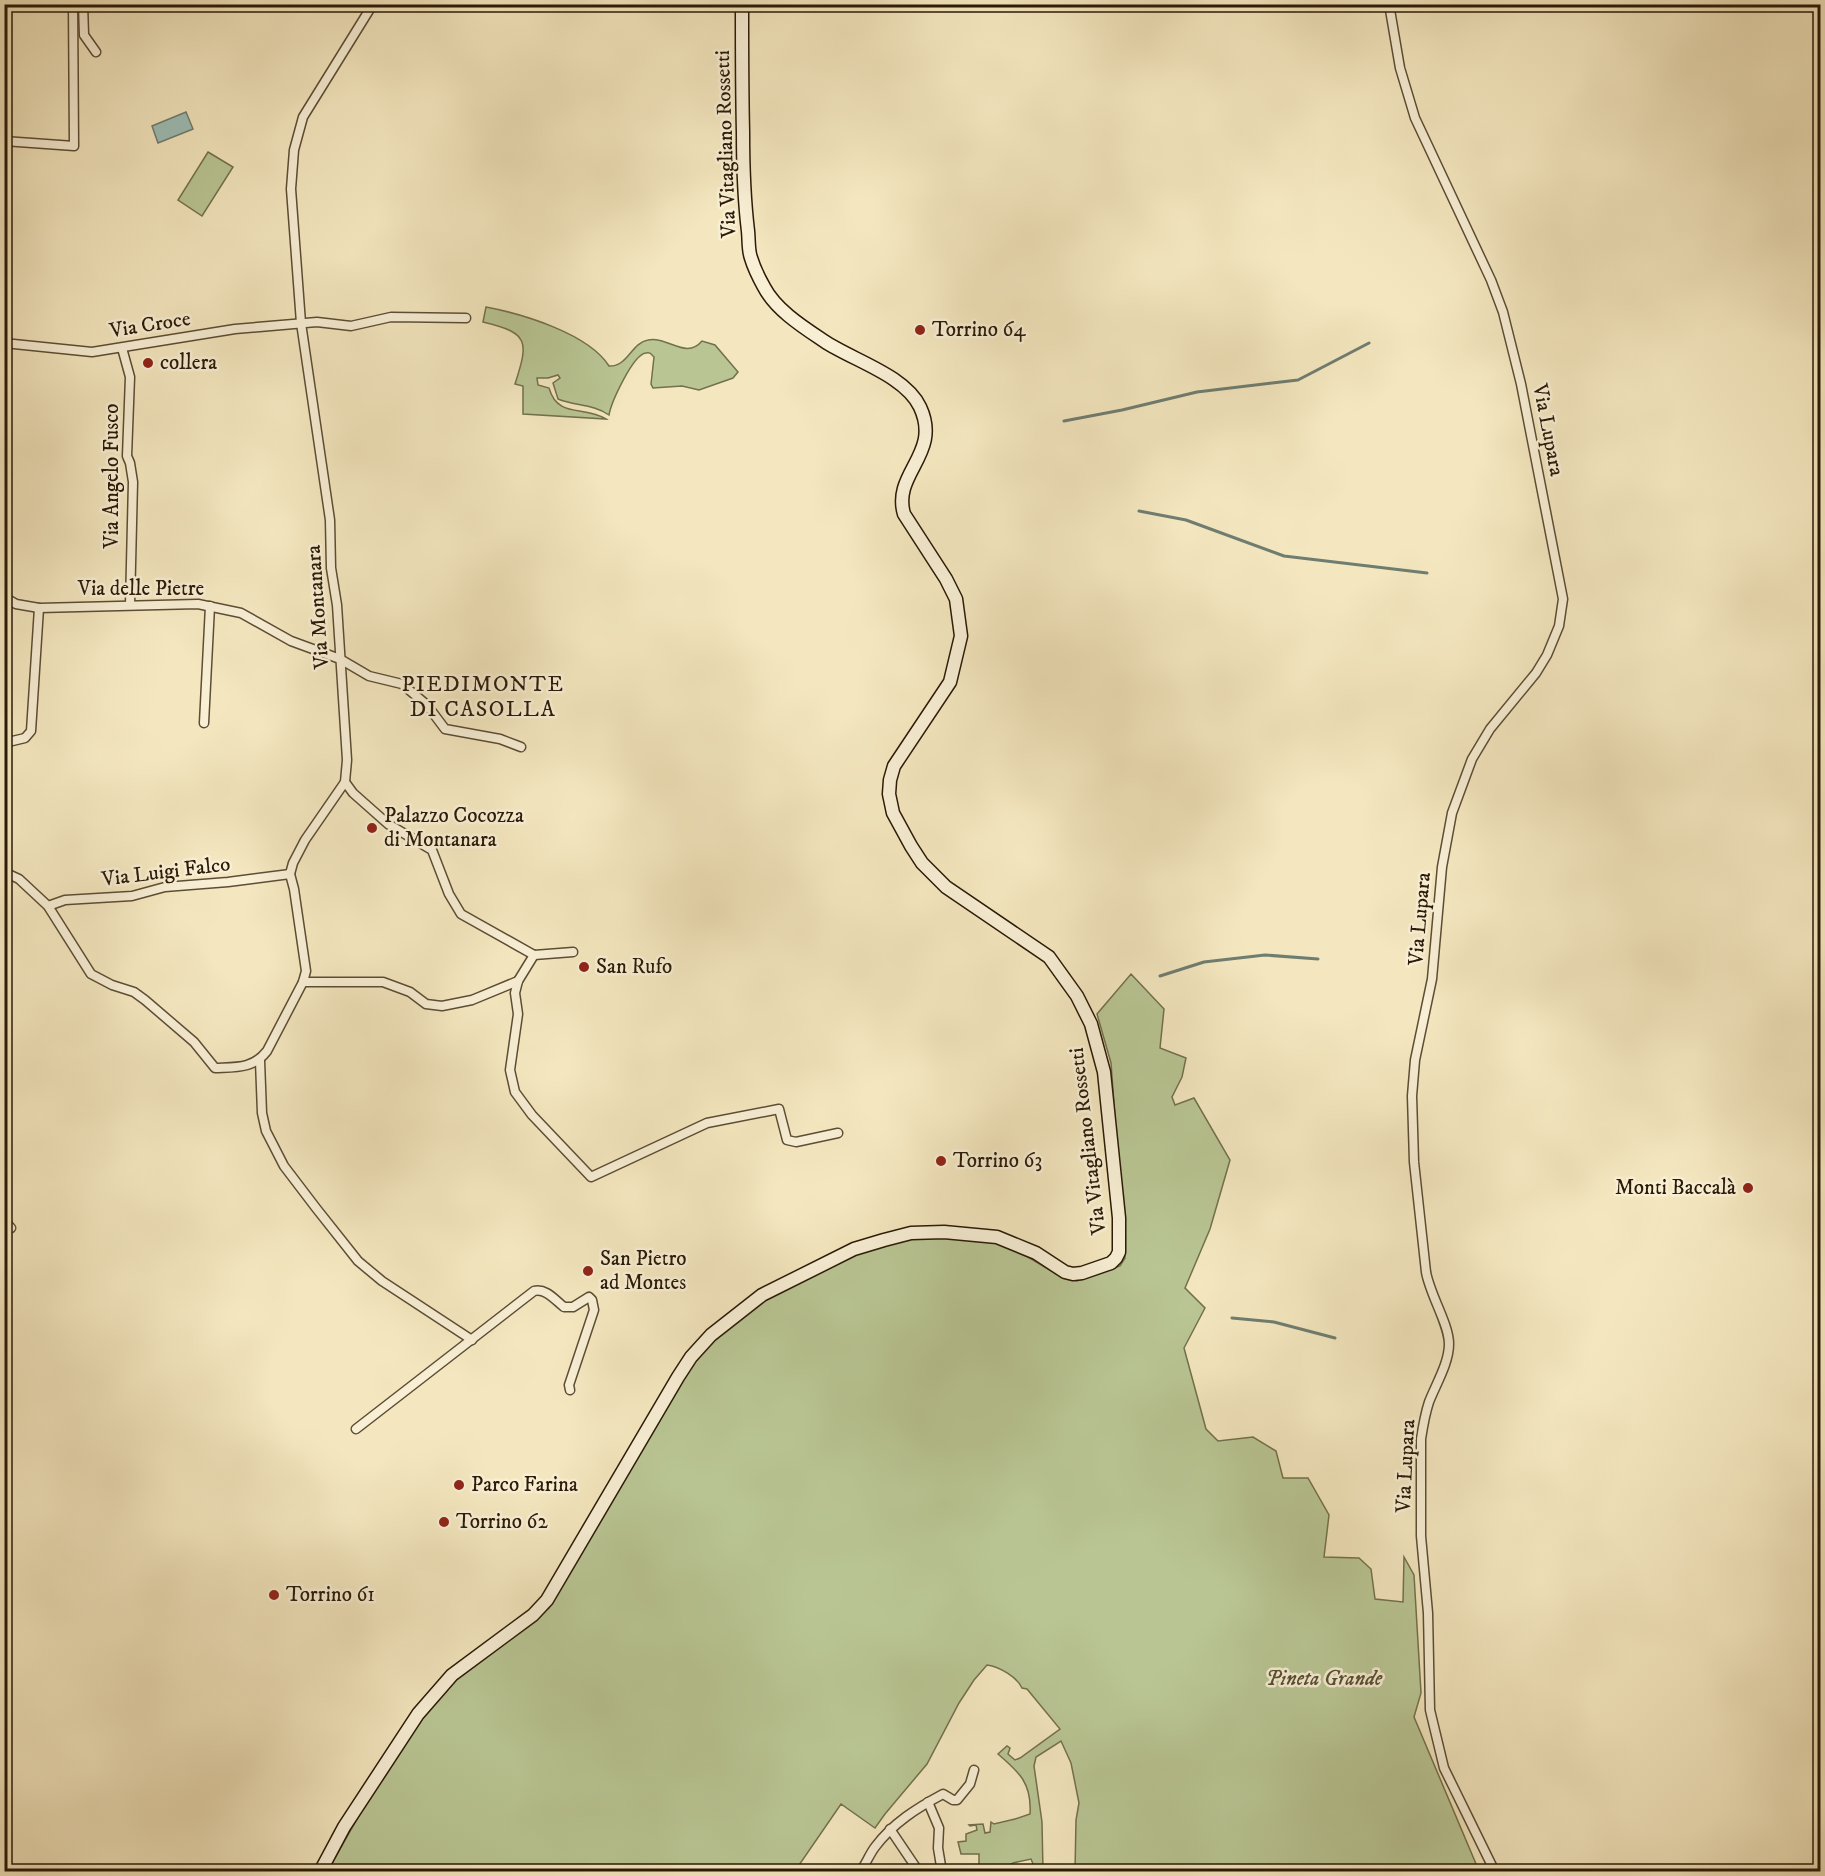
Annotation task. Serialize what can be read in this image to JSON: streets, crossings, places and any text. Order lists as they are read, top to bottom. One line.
{"streets":{"street":["Via Vitagliano Rossetti","Via Croce","Via Lupara","Via Angelo Fusco","Via delle Pietre","Via Montanara","Via Luigi Falco"]},"crossings":[["Via Croce","Via Angelo Fusco"],["Via Croce","Via Montanara"],["Via Angelo Fusco","Via delle Pietre"],["Via delle Pietre","Via Montanara"]],"districts":["PIEDIMONTE DI CASOLLA"],"parks":["Pineta Grande"],"places":["Torrino 64","collera","Palazzo Cocozza di Montanara","San Rufo","Torrino 63","Monti Baccalà","San Pietro ad Montes","Parco Farina","Torrino 62","Torrino 61"]}
